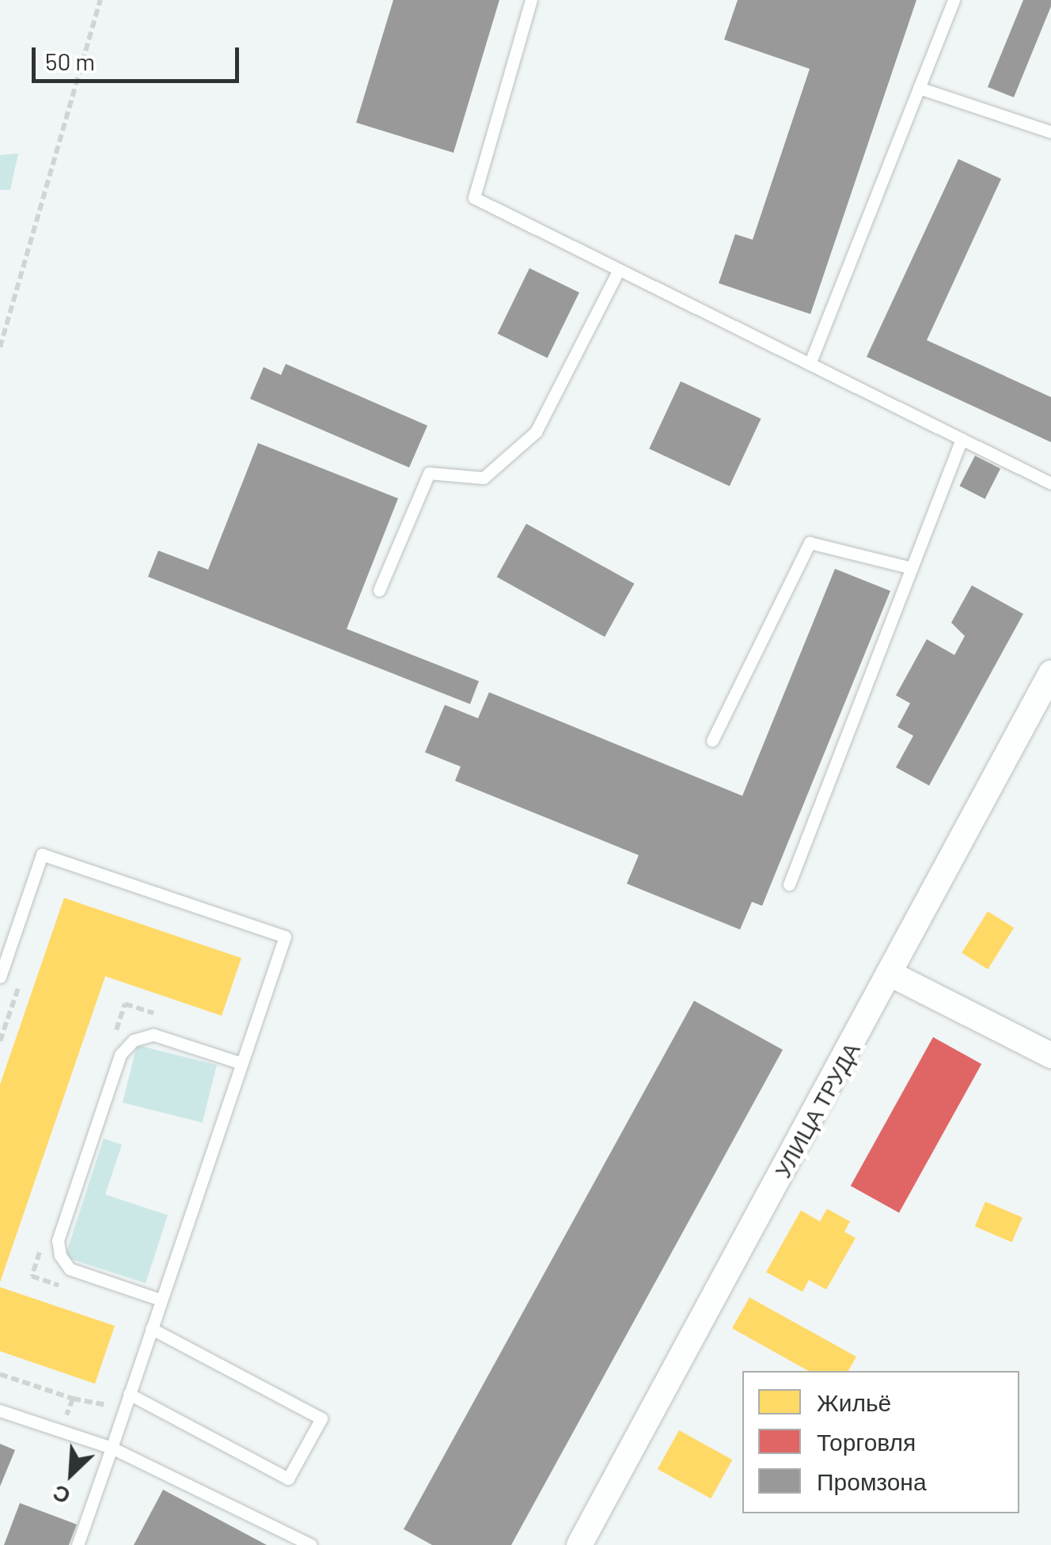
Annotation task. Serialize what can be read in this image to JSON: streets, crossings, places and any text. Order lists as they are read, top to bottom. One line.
{"streets":{"street":["УЛИЦА ТРУДА"]},"legend":["Жильё","Торговля","Промзона"],"scale_bar":"50 m","north":"bottom left"}
